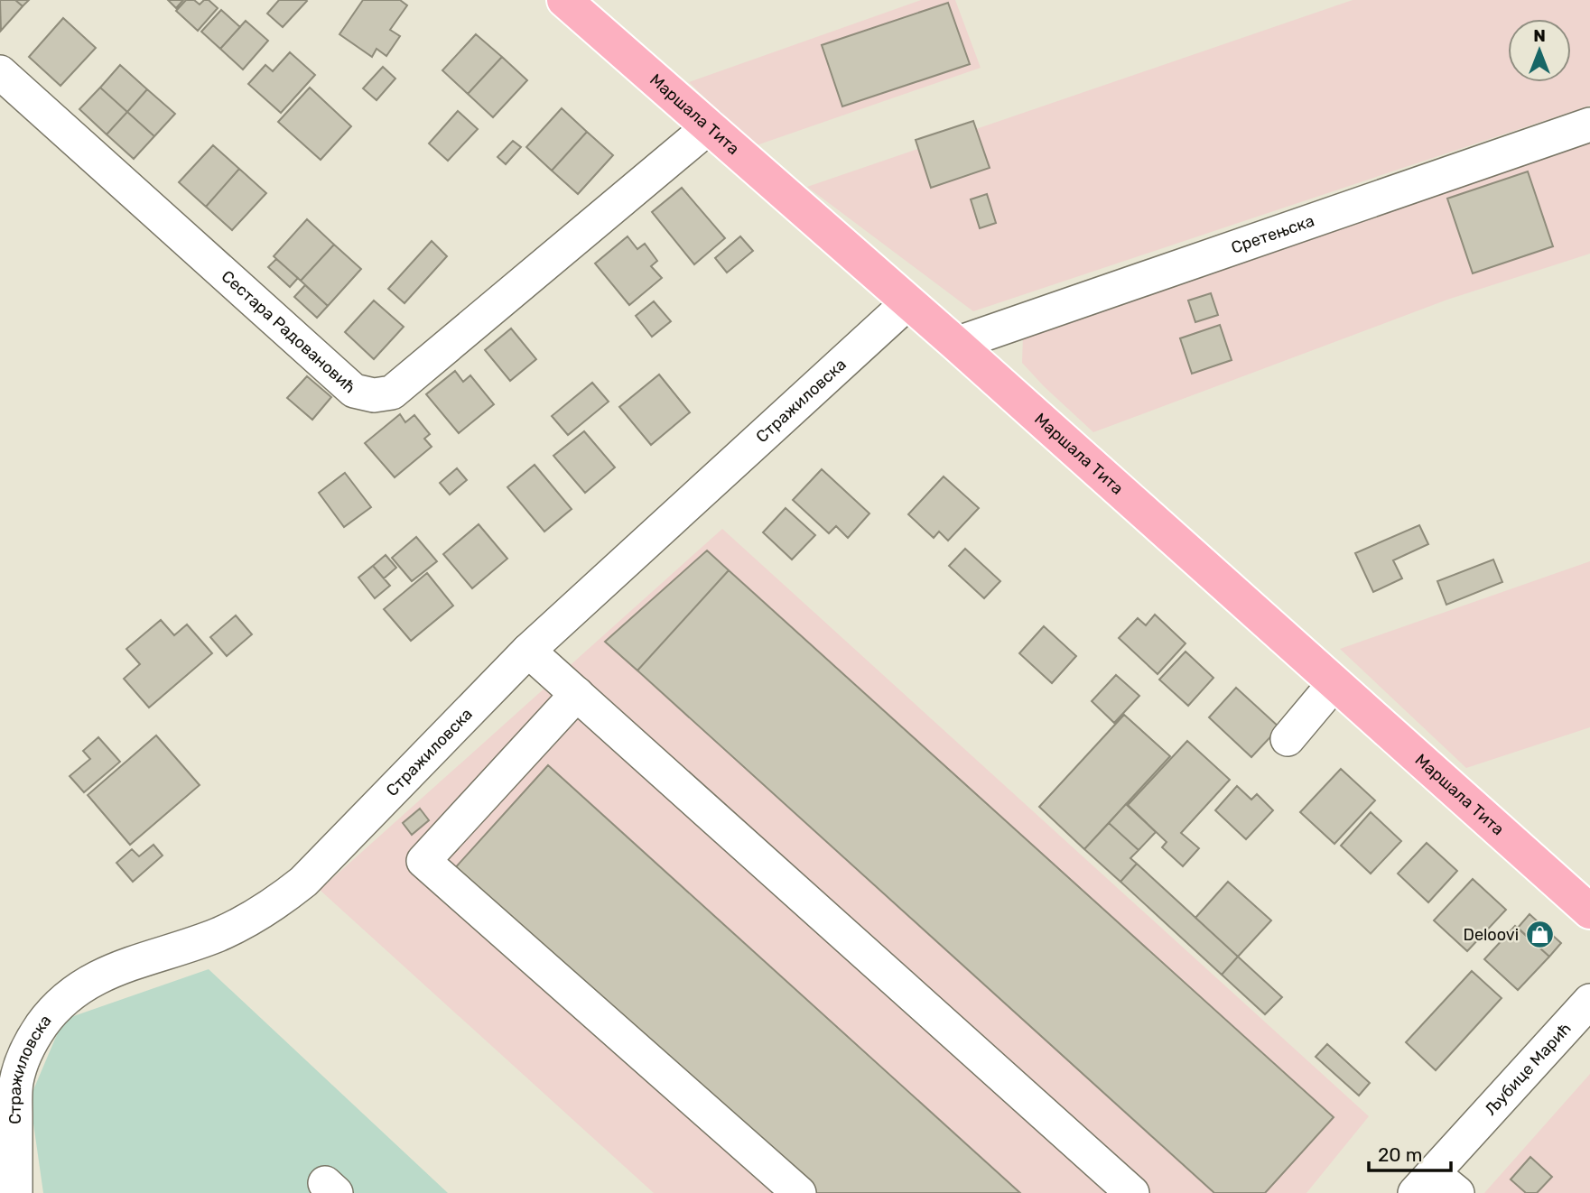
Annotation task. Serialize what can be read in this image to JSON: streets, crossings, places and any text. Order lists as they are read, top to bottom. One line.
{"streets":{"main road":["Маршала Тита"],"street":["Сретењска","Сестара Радовановић","Стражиловска","Љубице Марић"]},"crossings":[["Маршала Тита","Сретењска"],["Маршала Тита","Сестара Радовановић"],["Маршала Тита","Стражиловска"]],"places":{"shop":["Deloovi"]},"scale_bar":"20 m","north":"top"}
